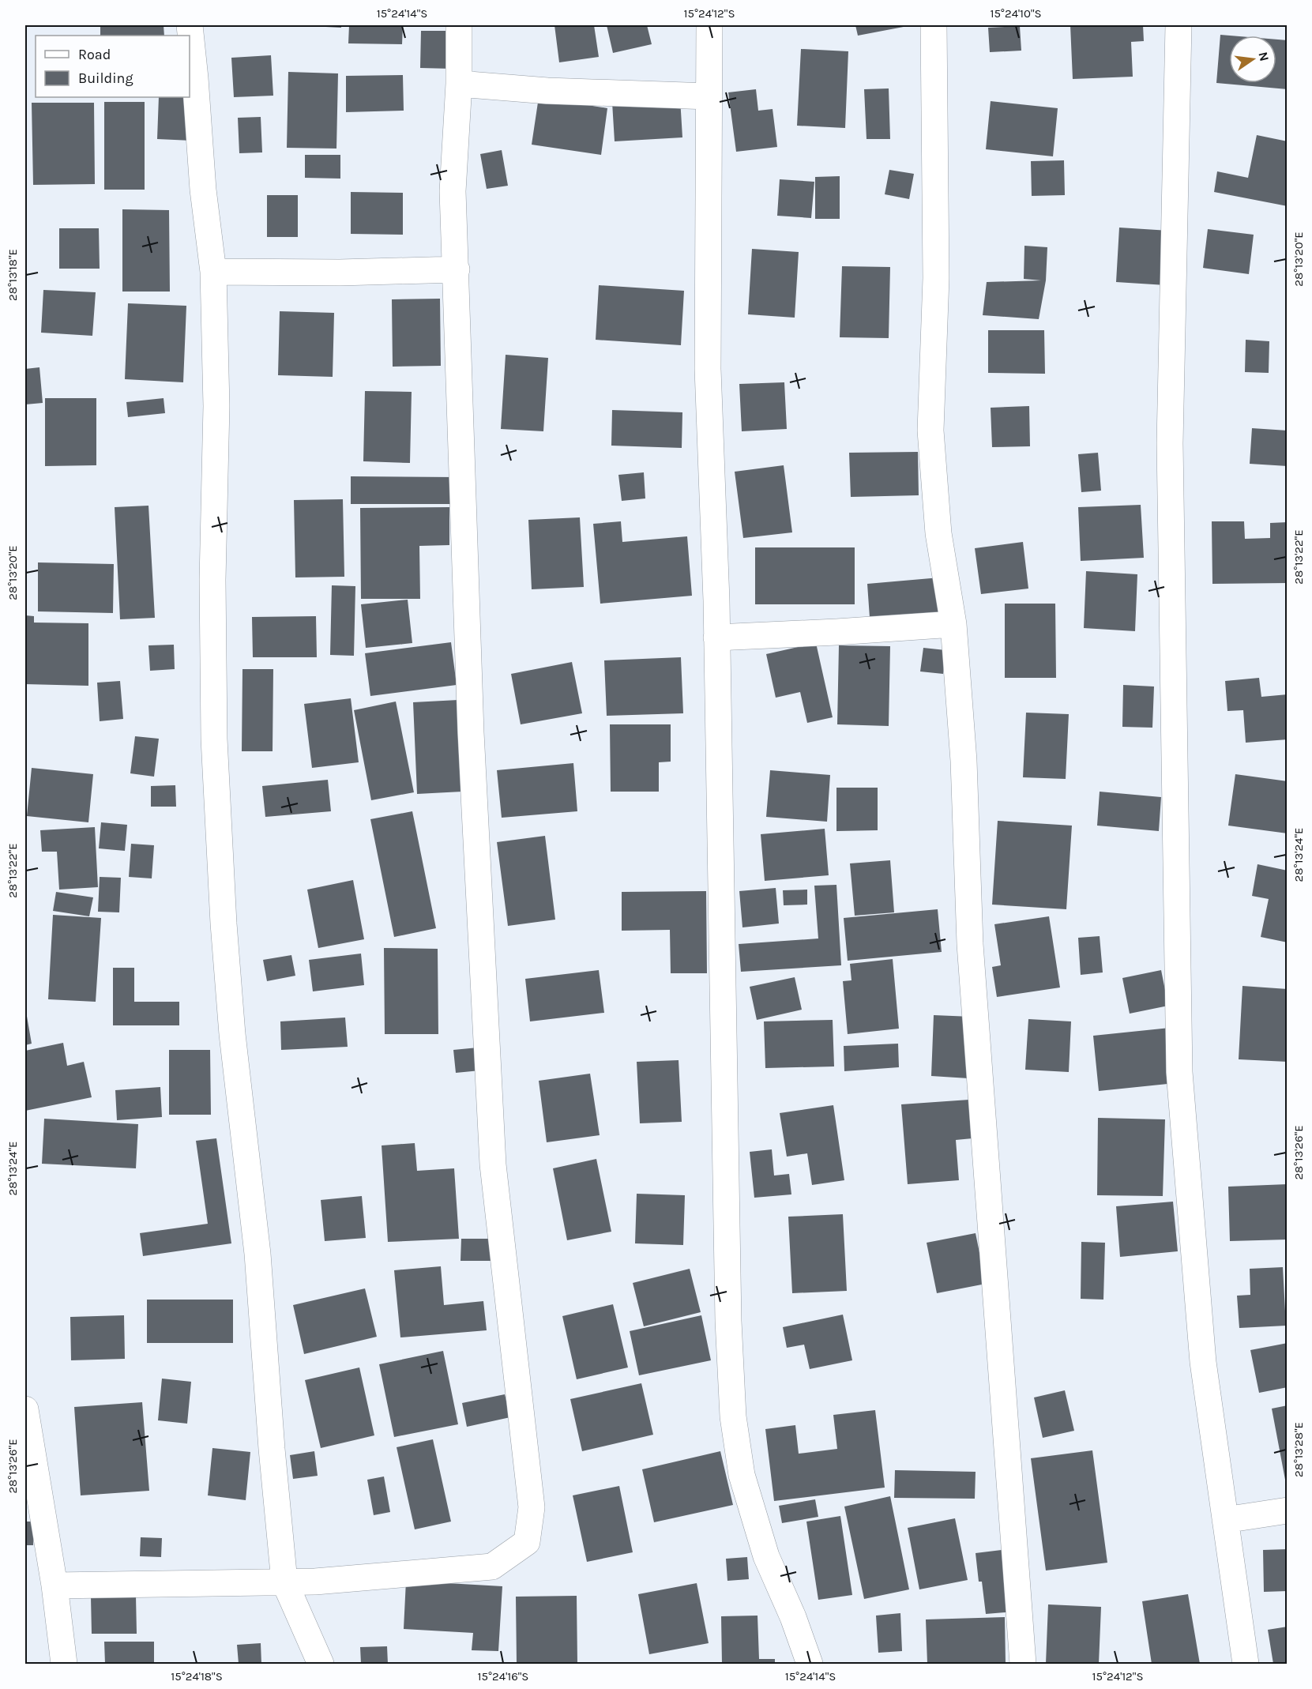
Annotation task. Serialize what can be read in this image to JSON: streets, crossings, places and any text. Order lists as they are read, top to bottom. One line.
{"legend":["Road","Building"],"north":"right","coordinates":["15°24'14\"S","15°24'12\"S","15°24'10\"S","28°13'20\"E","28°13'18\"E","28°13'22\"E","28°13'24\"E","28°13'26\"E","28°13'28\"E","15°24'18\"S","15°24'16\"S"]}
